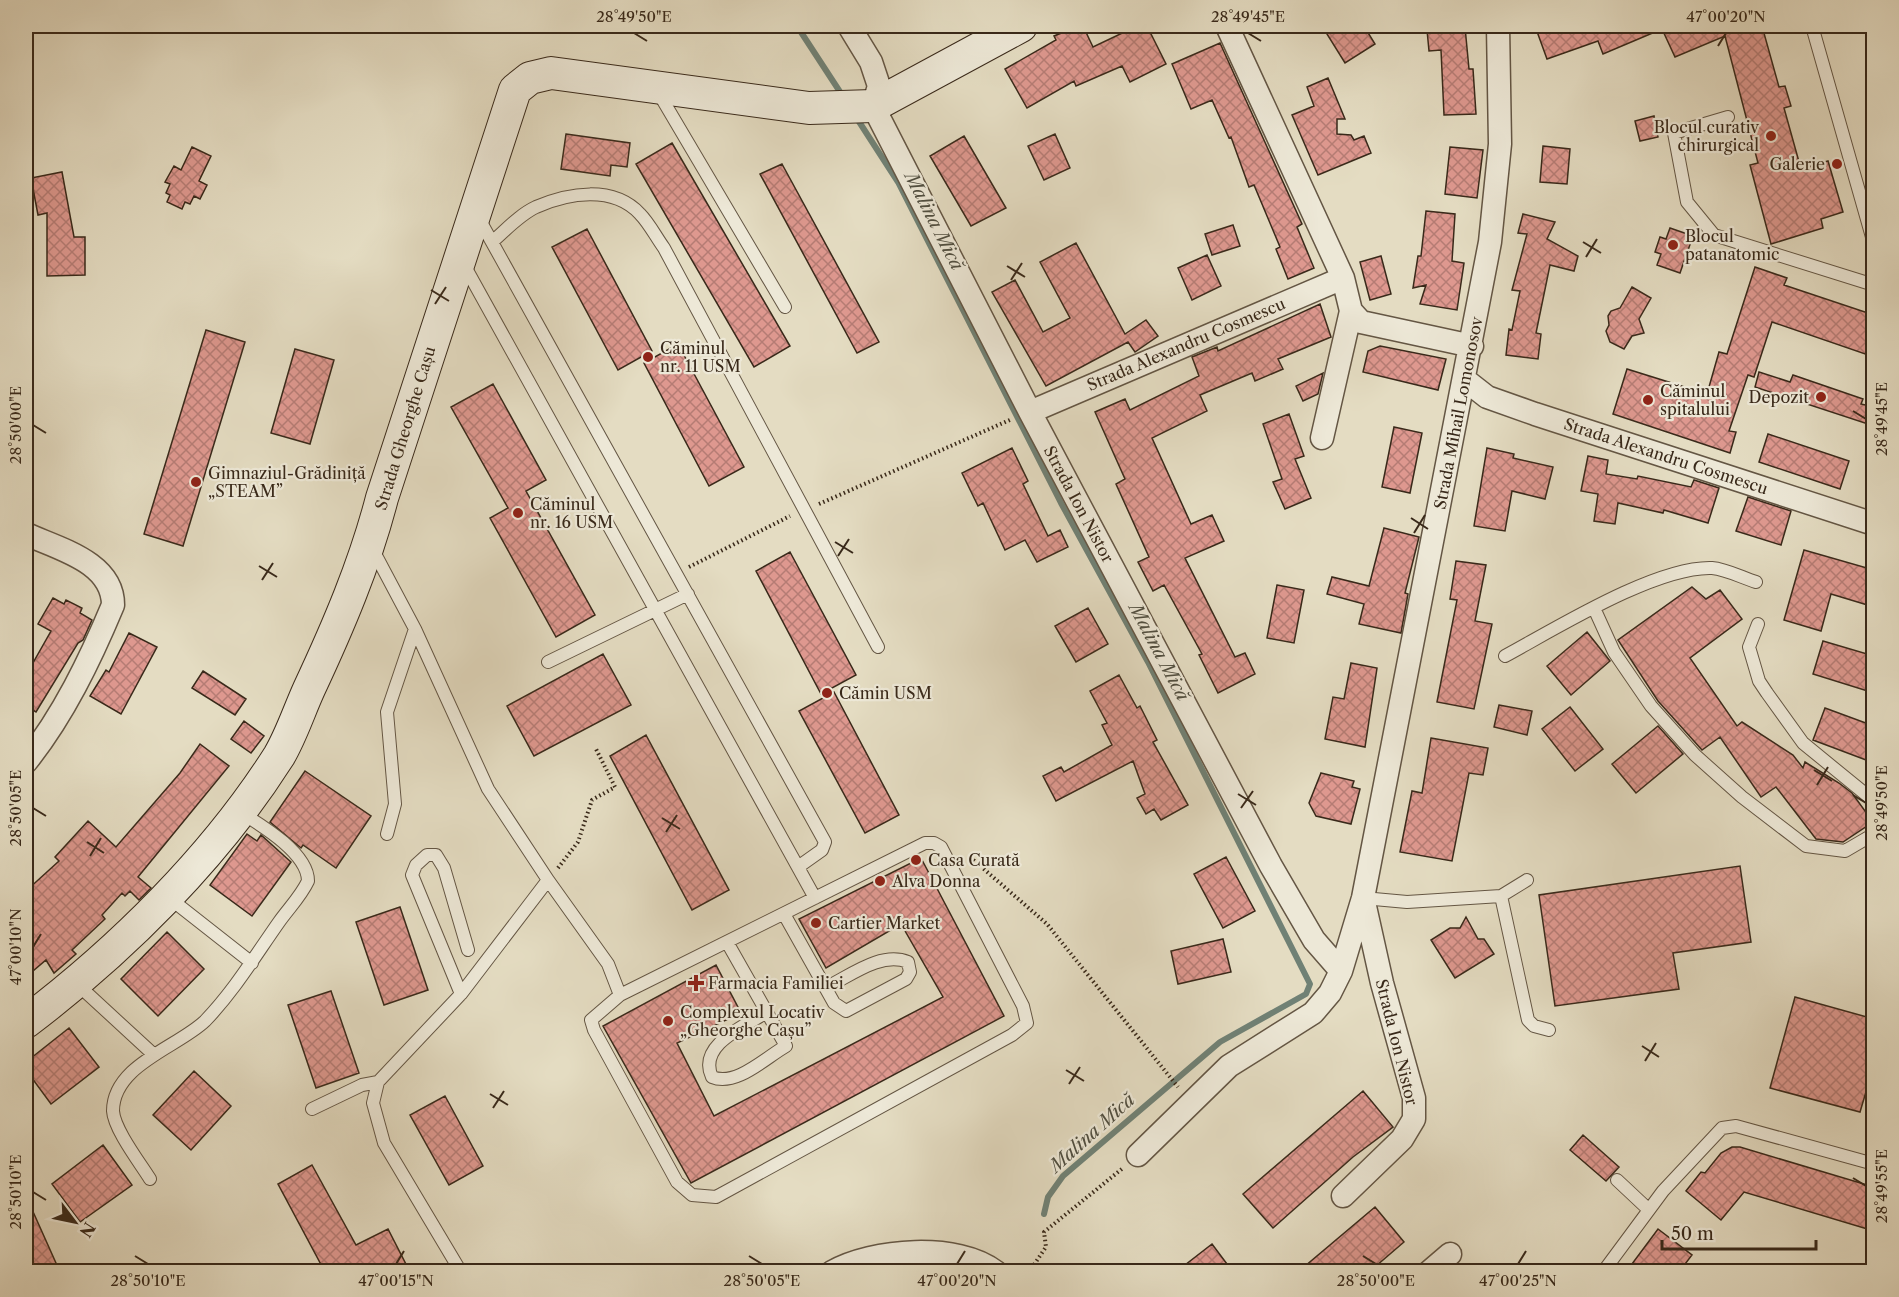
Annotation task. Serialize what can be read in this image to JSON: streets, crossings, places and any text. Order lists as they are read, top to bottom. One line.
{"streets":{"street":["Strada Alexandru Cosmescu","Strada Mihail Lomonosov","Strada Gheorghe Cașu","Strada Ion Nistor"]},"crossings":[["Strada Alexandru Cosmescu","Strada Mihail Lomonosov"],["Strada Alexandru Cosmescu","Strada Ion Nistor"],["Strada Mihail Lomonosov","Strada Ion Nistor"],["Strada Gheorghe Cașu","Strada Ion Nistor"]],"water":["Malina Mică"],"places":{"other":["Blocul curativ chirurgical","Galerie","Blocul patanatomic","Căminul nr. 11 USM","Depozit","Căminul spitalului","Gimnaziul-Grădiniță „STEAM”","Căminul nr. 16 USM","Cămin USM","Casa Curată","Alva Donna","Cartier Market","Complexul Locativ „Gheorghe Cașu”"],"health":["Farmacia Familiei"]},"scale_bar":"50 m","north":"bottom right","coordinates":["28°49'50\"E","28°49'45\"E","47°00'20\"N","28°50'00\"E","28°50'05\"E","47°00'10\"N","28°49'55\"E","28°50'10\"E","47°00'15\"N","47°00'25\"N"]}
